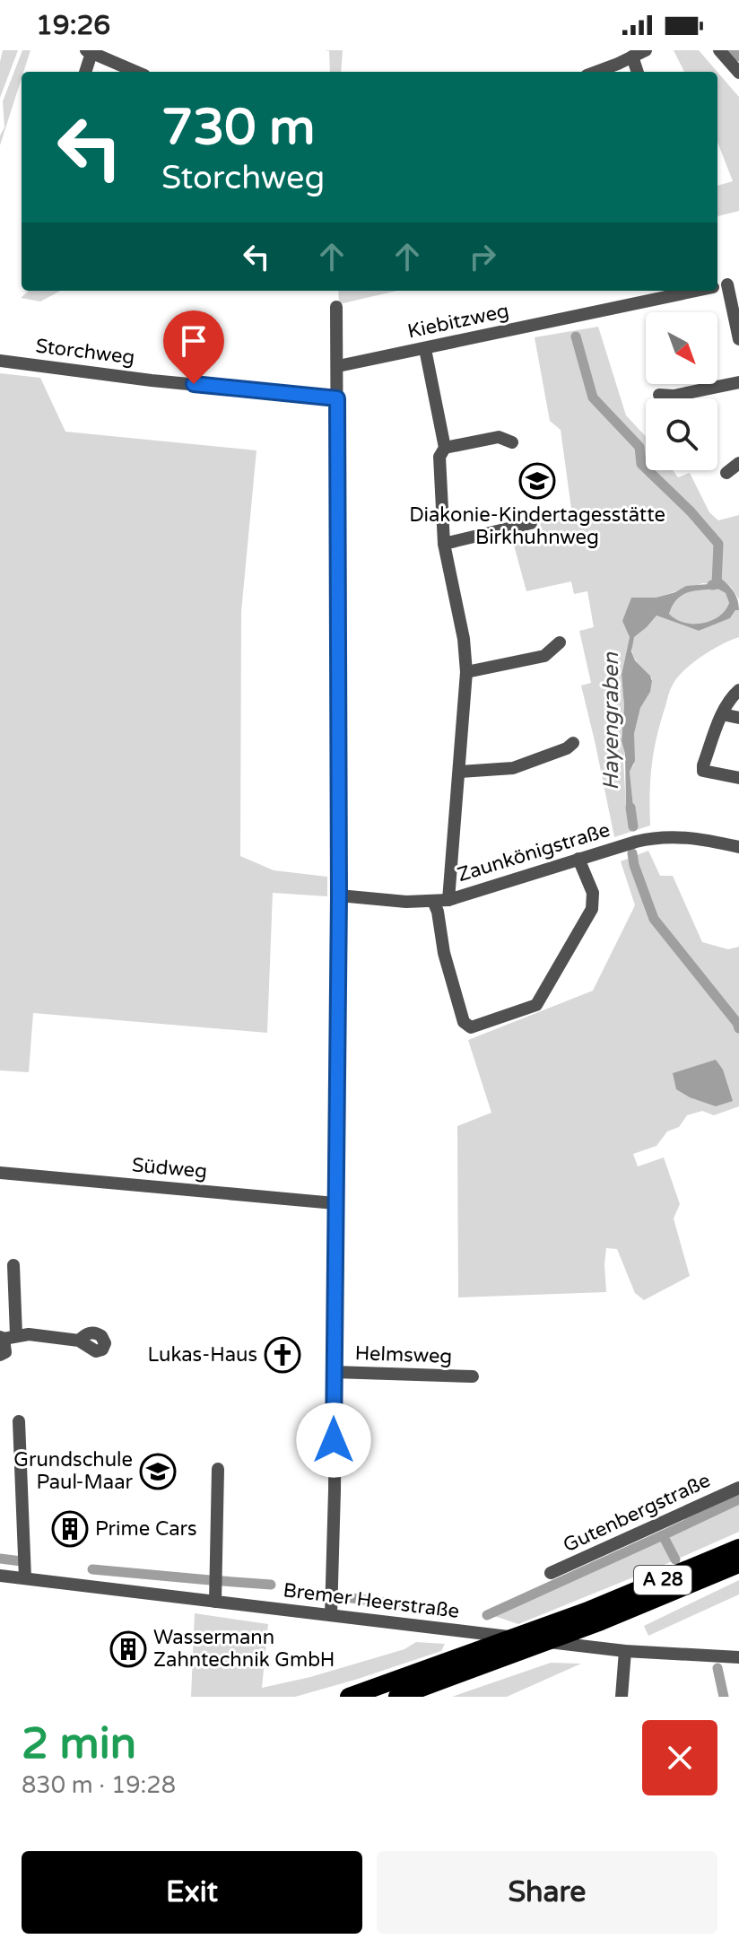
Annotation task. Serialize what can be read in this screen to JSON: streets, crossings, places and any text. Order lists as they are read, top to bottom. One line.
{"streets":{"highway":["A 28"],"street":["Kiebitzweg","Storchweg","Zaunkönigstraße","Südweg","Helmsweg","Gutenbergstraße","Bremer Heerstraße"]},"crossings":[["Kiebitzweg","Helmsweg"],["Storchweg","Helmsweg"],["Zaunkönigstraße","Helmsweg"],["Südweg","Helmsweg"],["Helmsweg","Bremer Heerstraße"]],"water":["Hayengraben"],"places":{"school or university":["Diakonie-Kindertagesstätte Birkhuhnweg","Grundschule Paul-Maar"],"church":["Lukas-Haus"],"building":["Prime Cars","Wassermann Zahntechnik GmbH"]},"north":"bottom right","page":{"status":"19:26","turn":["730 m","Storchweg"],"heading":["2 min","830 m · 19:28"],"buttons":["Exit","Share"]}}
